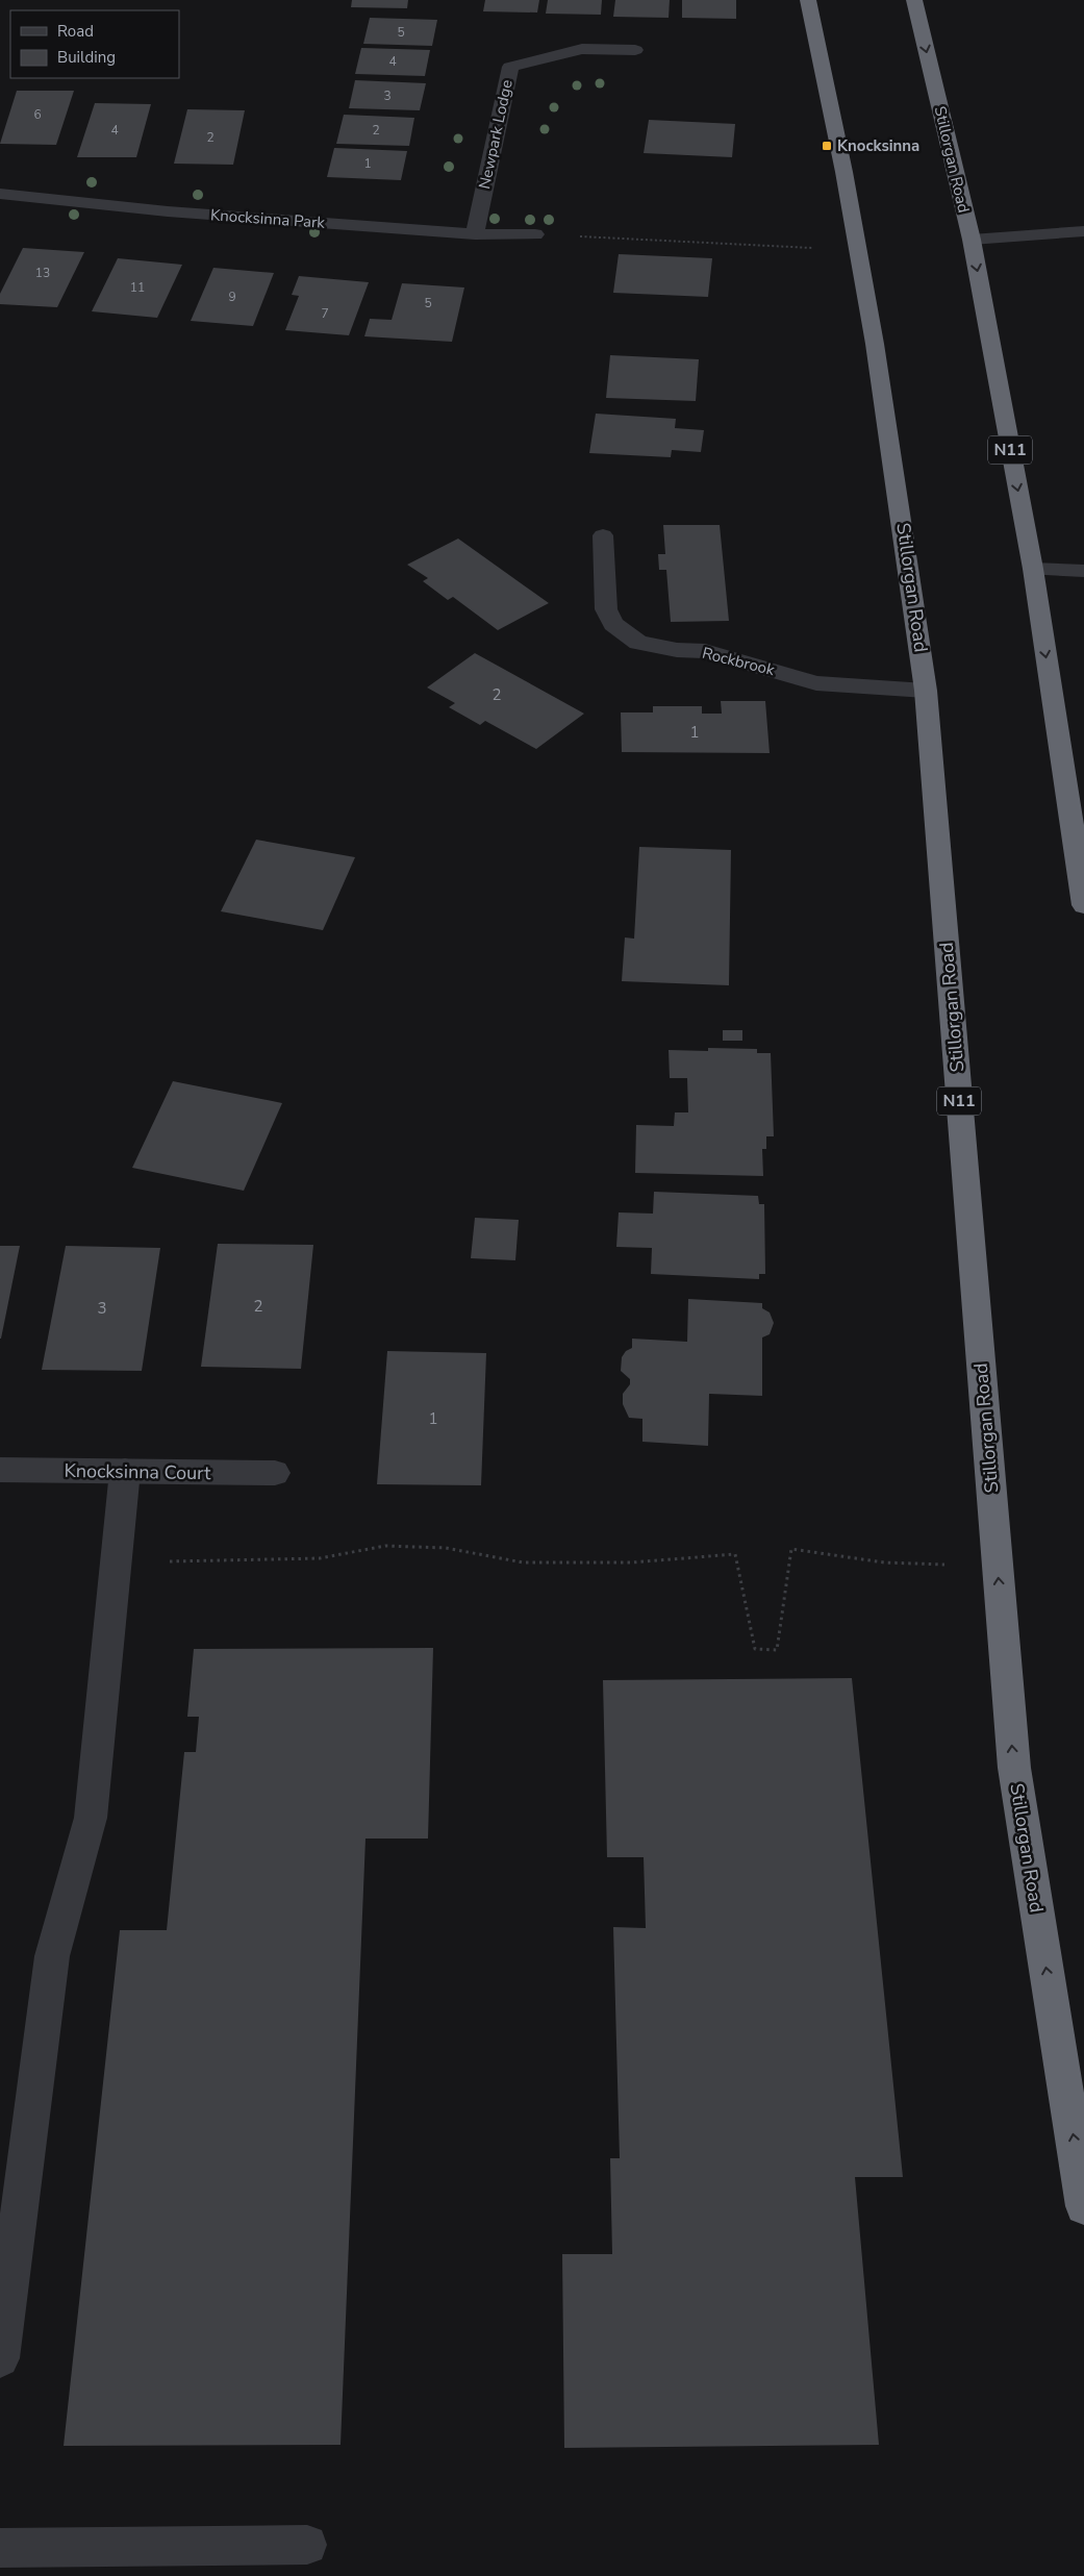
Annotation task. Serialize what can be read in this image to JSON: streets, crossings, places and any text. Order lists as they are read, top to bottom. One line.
{"streets":{"highway":["Stillorgan Road","N11"],"street":["Newpark Lodge","Knocksinna Park","Rockbrook","Knocksinna Court"]},"crossings":[["Newpark Lodge","Knocksinna Park"],["Stillorgan Road","Rockbrook"]],"places":{"transit":["Knocksinna"]},"house_numbers":["5","4","3","6","4","2","2","1","13","11","9","5","7","2","1","2","3","1"],"legend":["Road","Building"]}
